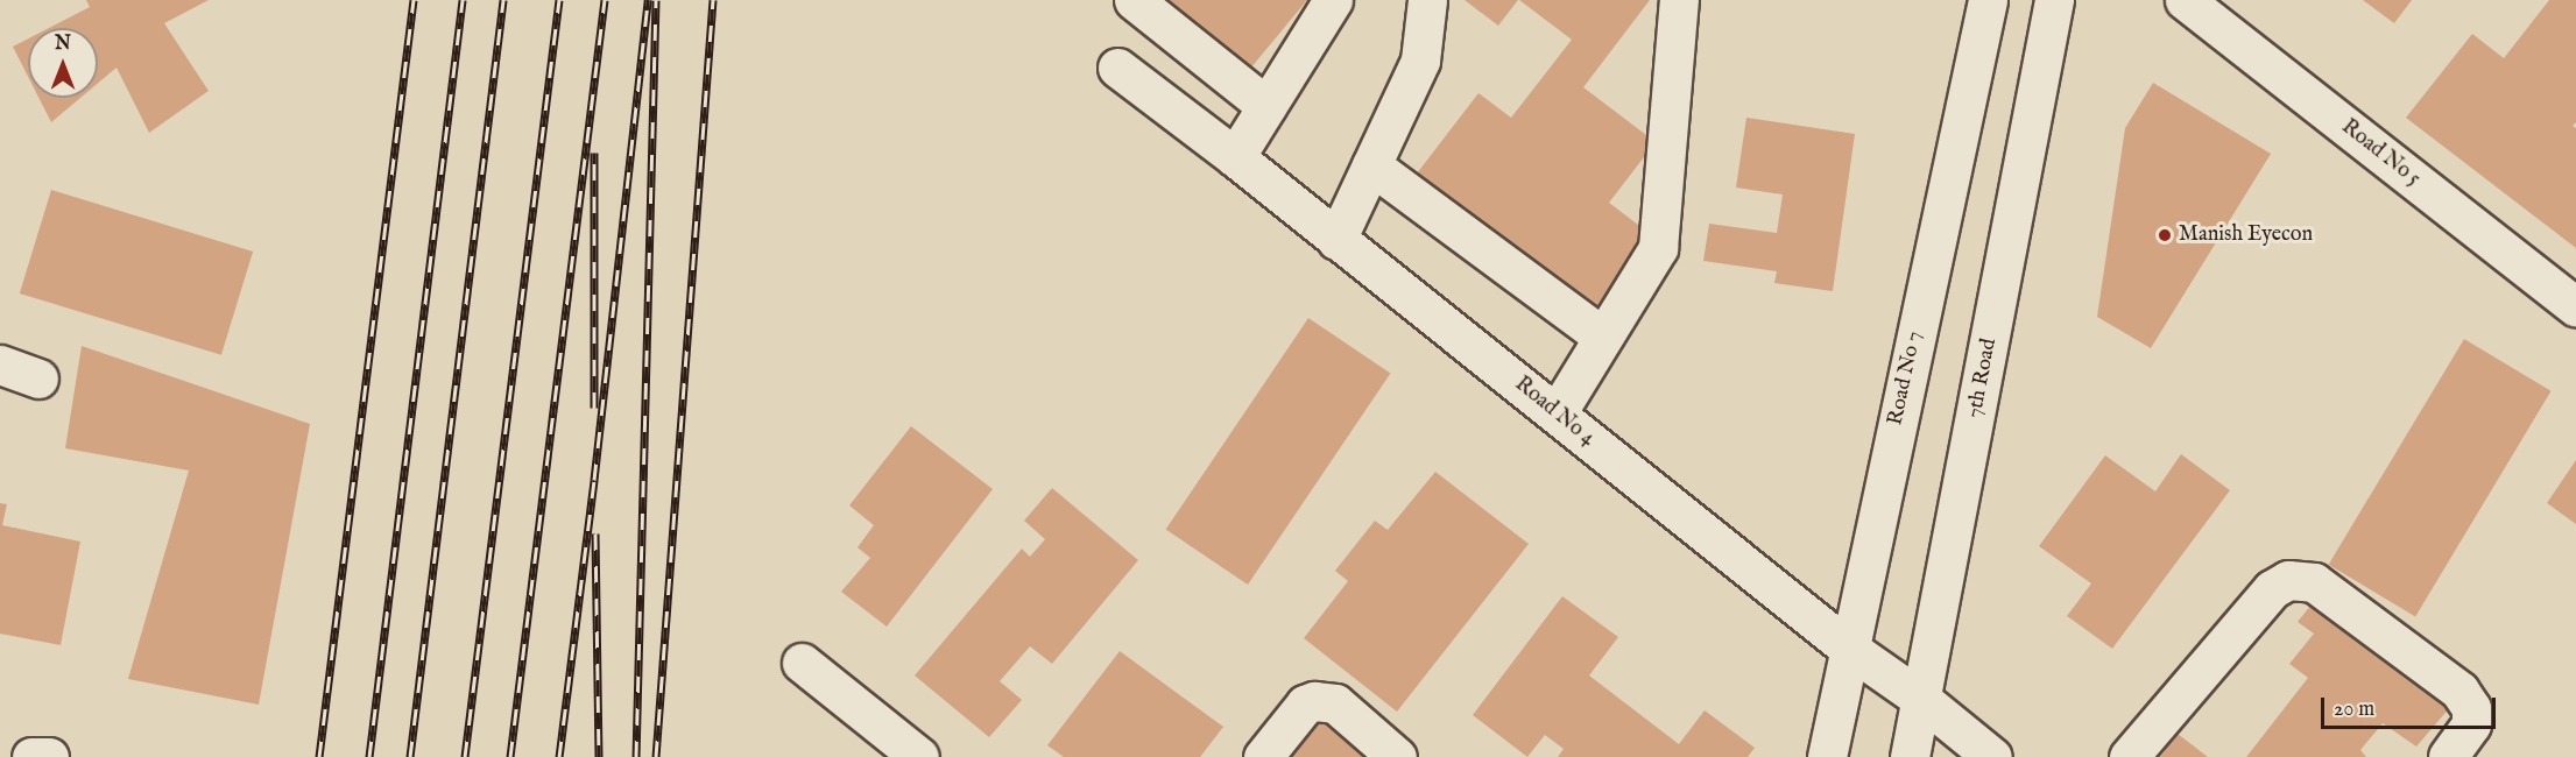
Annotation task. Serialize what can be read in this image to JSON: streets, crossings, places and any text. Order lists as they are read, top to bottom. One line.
{"streets":{"street":["Road No 5","Road No 7","7th Road","Road No 4"]},"crossings":[["Road No 7","Road No 4"],["7th Road","Road No 4"]],"places":["Manish Eyecon"],"scale_bar":"20 m","north":"top"}
